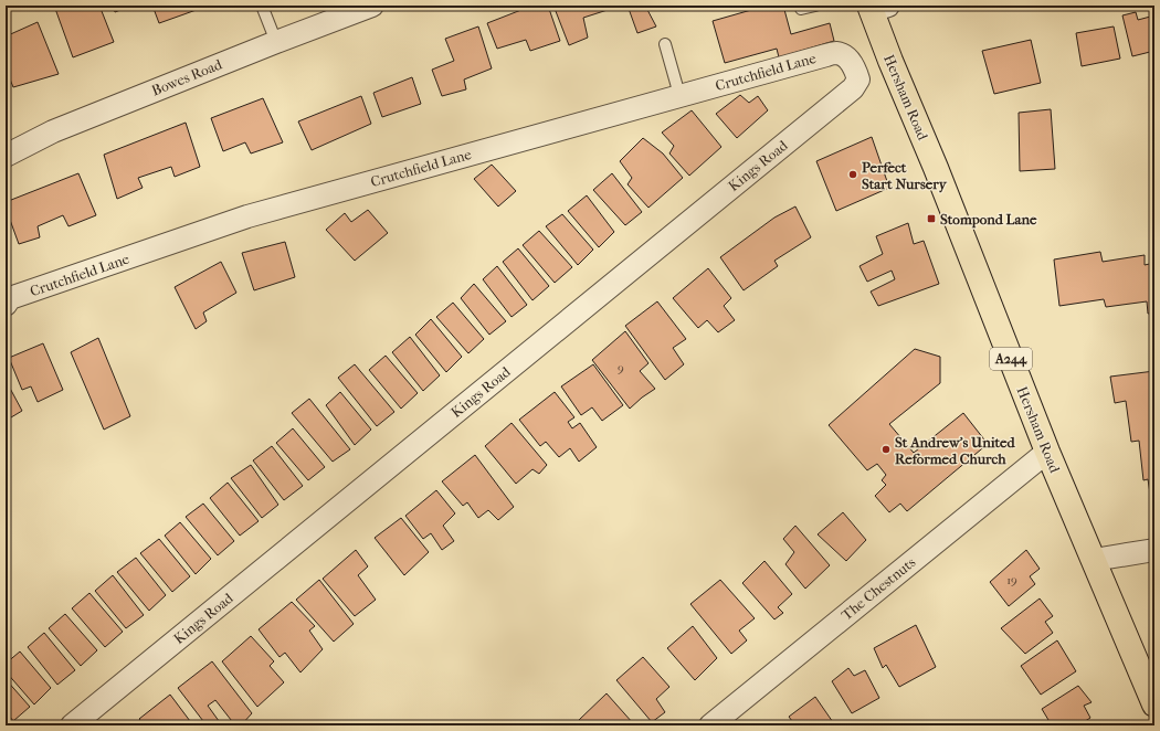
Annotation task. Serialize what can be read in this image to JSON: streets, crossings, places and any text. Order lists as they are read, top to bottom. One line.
{"streets":{"main road":["Hersham Road","A244"],"street":["Crutchfield Lane","Bowes Road","Kings Road","The Chestnuts"]},"crossings":[["Crutchfield Lane","Kings Road"],["Hersham Road","The Chestnuts"]],"places":{"other":["Perfect Start Nursery","St Andrew's United Reformed Church"],"transit":["Stompond Lane"]},"house_numbers":["9","19"]}
